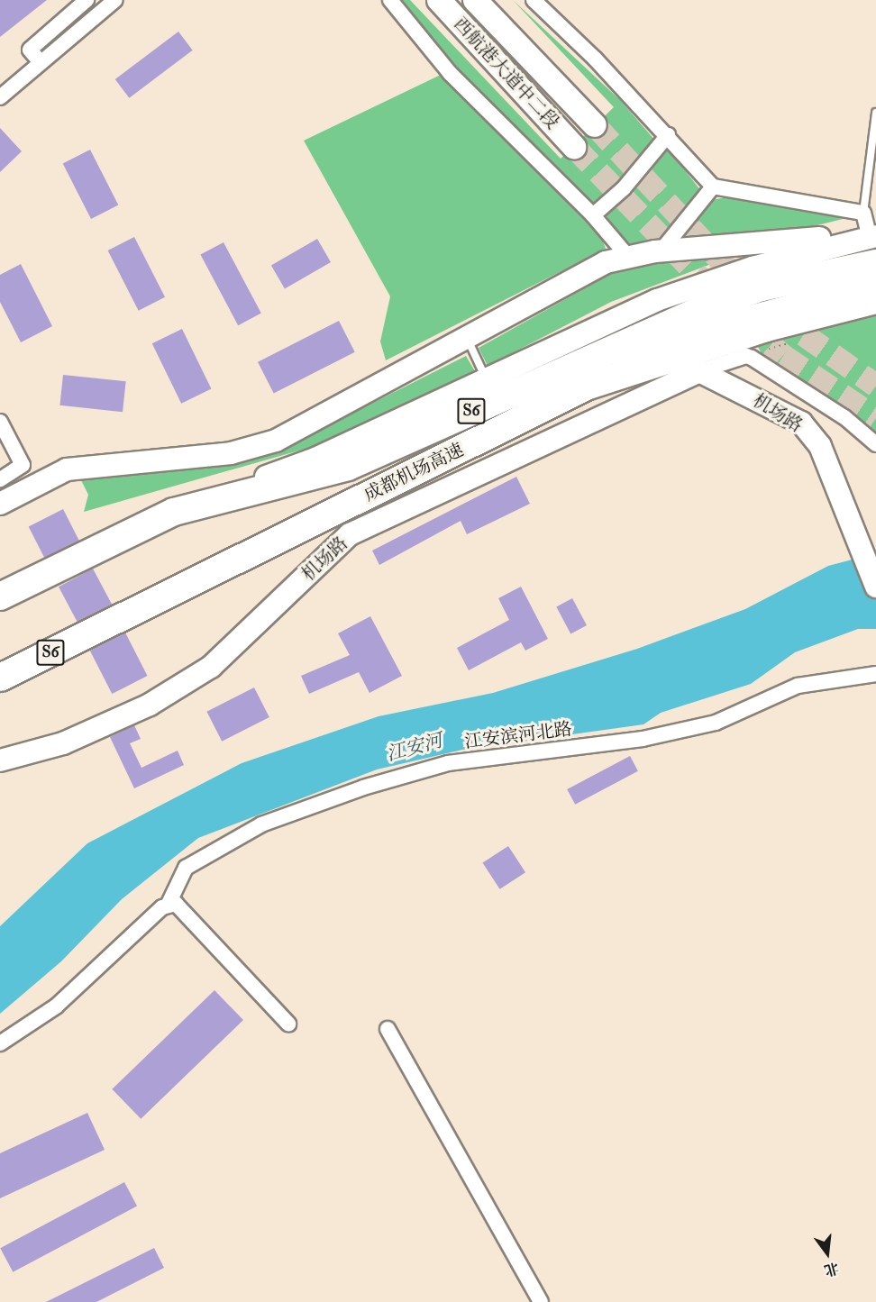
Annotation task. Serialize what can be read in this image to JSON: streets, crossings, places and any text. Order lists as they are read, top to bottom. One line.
{"streets":{"highway":["S6","成都机场高速"],"main road":["西航港大道中二段","机场路"],"street":["江安滨河北路"]},"water":["江安河"],"north":"bottom"}
